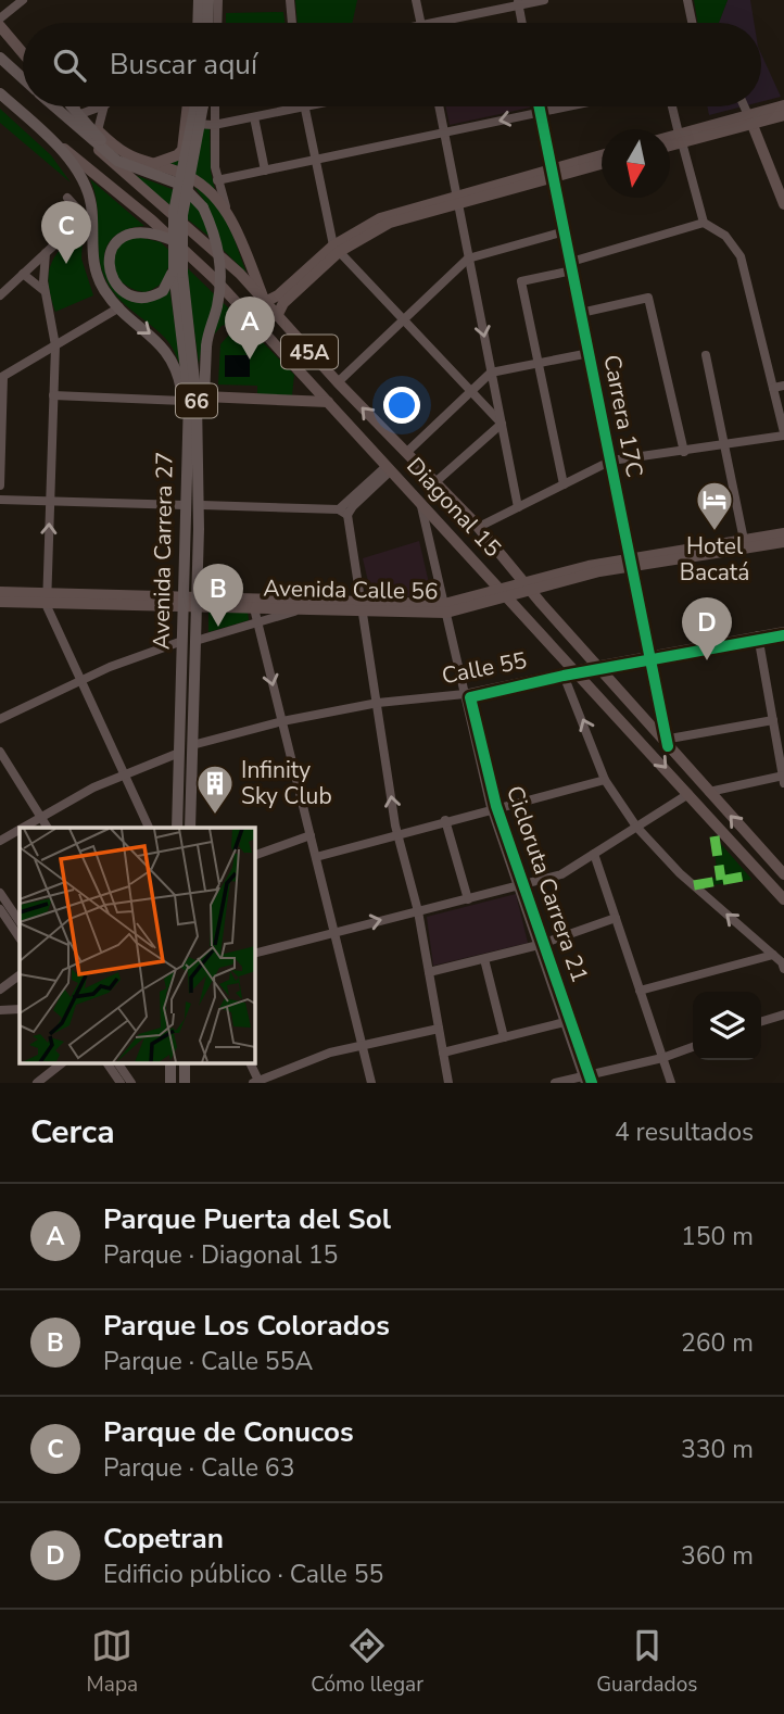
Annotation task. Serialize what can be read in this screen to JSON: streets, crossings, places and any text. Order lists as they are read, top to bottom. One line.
{"streets":{"highway":["45A","66","Avenida Carrera 27"],"main road":["Diagonal 15","Avenida Calle 56"],"street":["Carrera 17C","Calle 55"],"cycle path":["Cicloruta Carrera 21"]},"crossings":[["45A","Diagonal 15"],["Carrera 17C","Diagonal 15"],["Carrera 17C","Avenida Calle 56"],["Carrera 17C","Calle 55"],["Diagonal 15","Avenida Calle 56"],["Diagonal 15","Calle 55"],["Avenida Carrera 27","Avenida Calle 56"],["Avenida Carrera 27","Calle 55"]],"places":{"hotel":["Hotel Bacatá"],"building":["Infinity Sky Club"]},"north":"bottom","page":{"search":"Buscar aquí","pins":["C","A","B","D"],"heading":["Cerca","4 resultados"],"list":[{"mark":"A","name":"Parque Puerta del Sol","note":"Parque · Diagonal 15","value":"150 m"},{"mark":"B","name":"Parque Los Colorados","note":"Parque · Calle 55A","value":"260 m"},{"mark":"C","name":"Parque de Conucos","note":"Parque · Calle 63","value":"330 m"},{"mark":"D","name":"Copetran","note":"Edificio público · Calle 55","value":"360 m"}],"nav":["Mapa","Cómo llegar","Guardados"]}}
